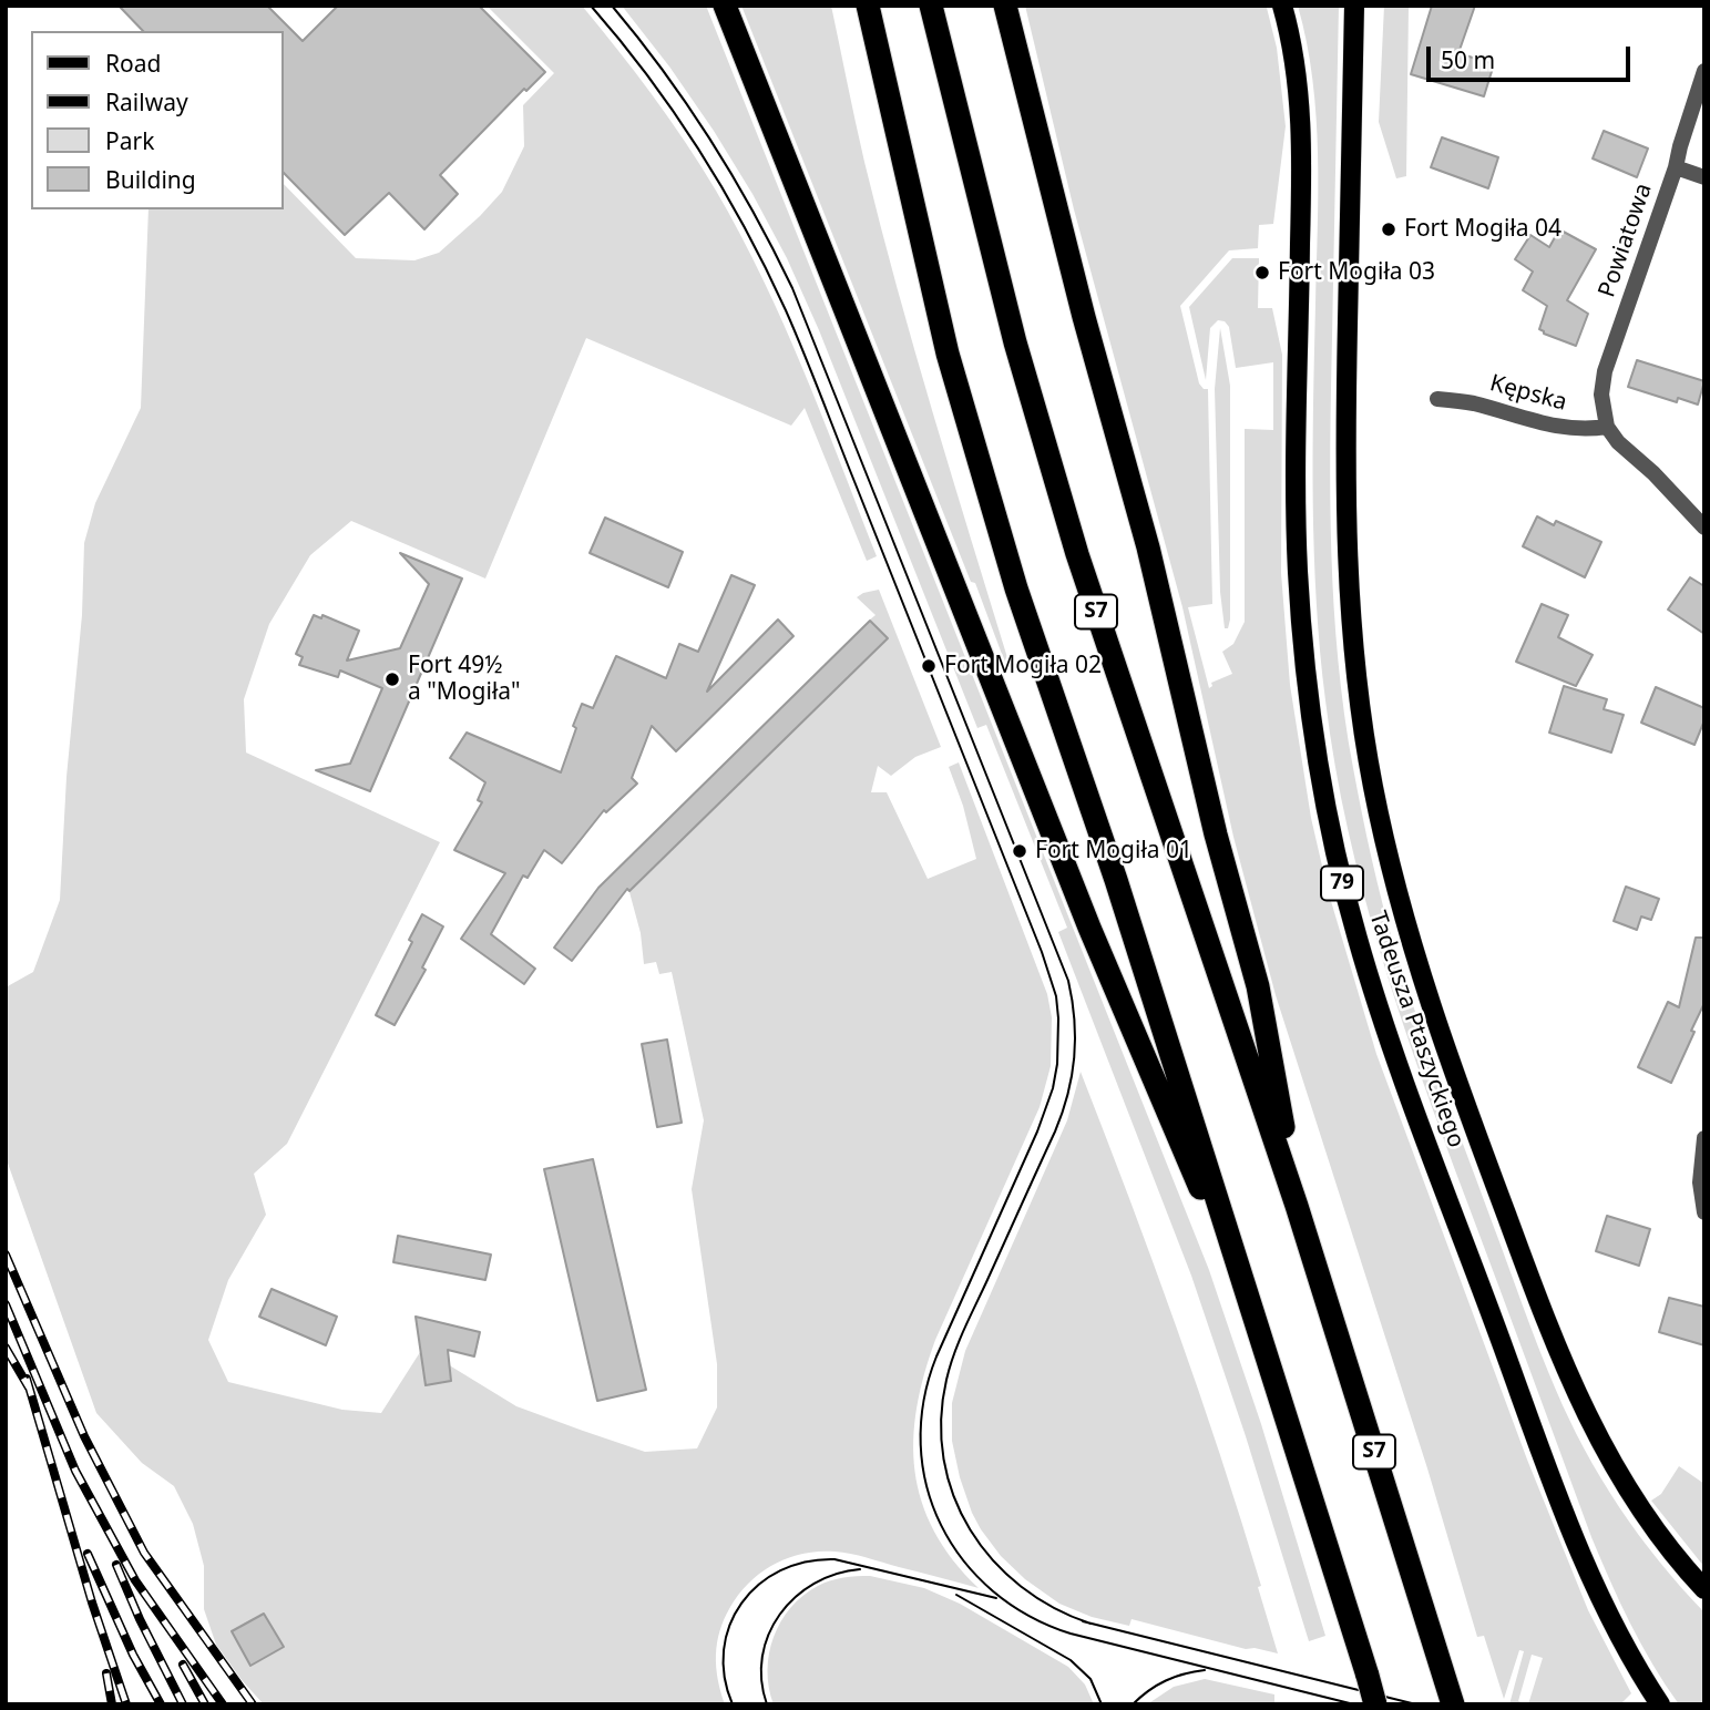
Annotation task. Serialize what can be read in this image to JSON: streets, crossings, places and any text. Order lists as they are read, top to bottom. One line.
{"streets":{"highway":["S7"],"main road":["79","Tadeusza Ptaszyckiego"],"street":["Powiatowa","Kępska"]},"crossings":[["Powiatowa","Kępska"]],"places":["Fort Mogiła 04","Fort Mogiła 03","Fort Mogiła 02","Fort 49½ a \"Mogiła\"","Fort Mogiła 01"],"legend":["Road","Railway","Park","Building"],"scale_bar":"50 m"}
